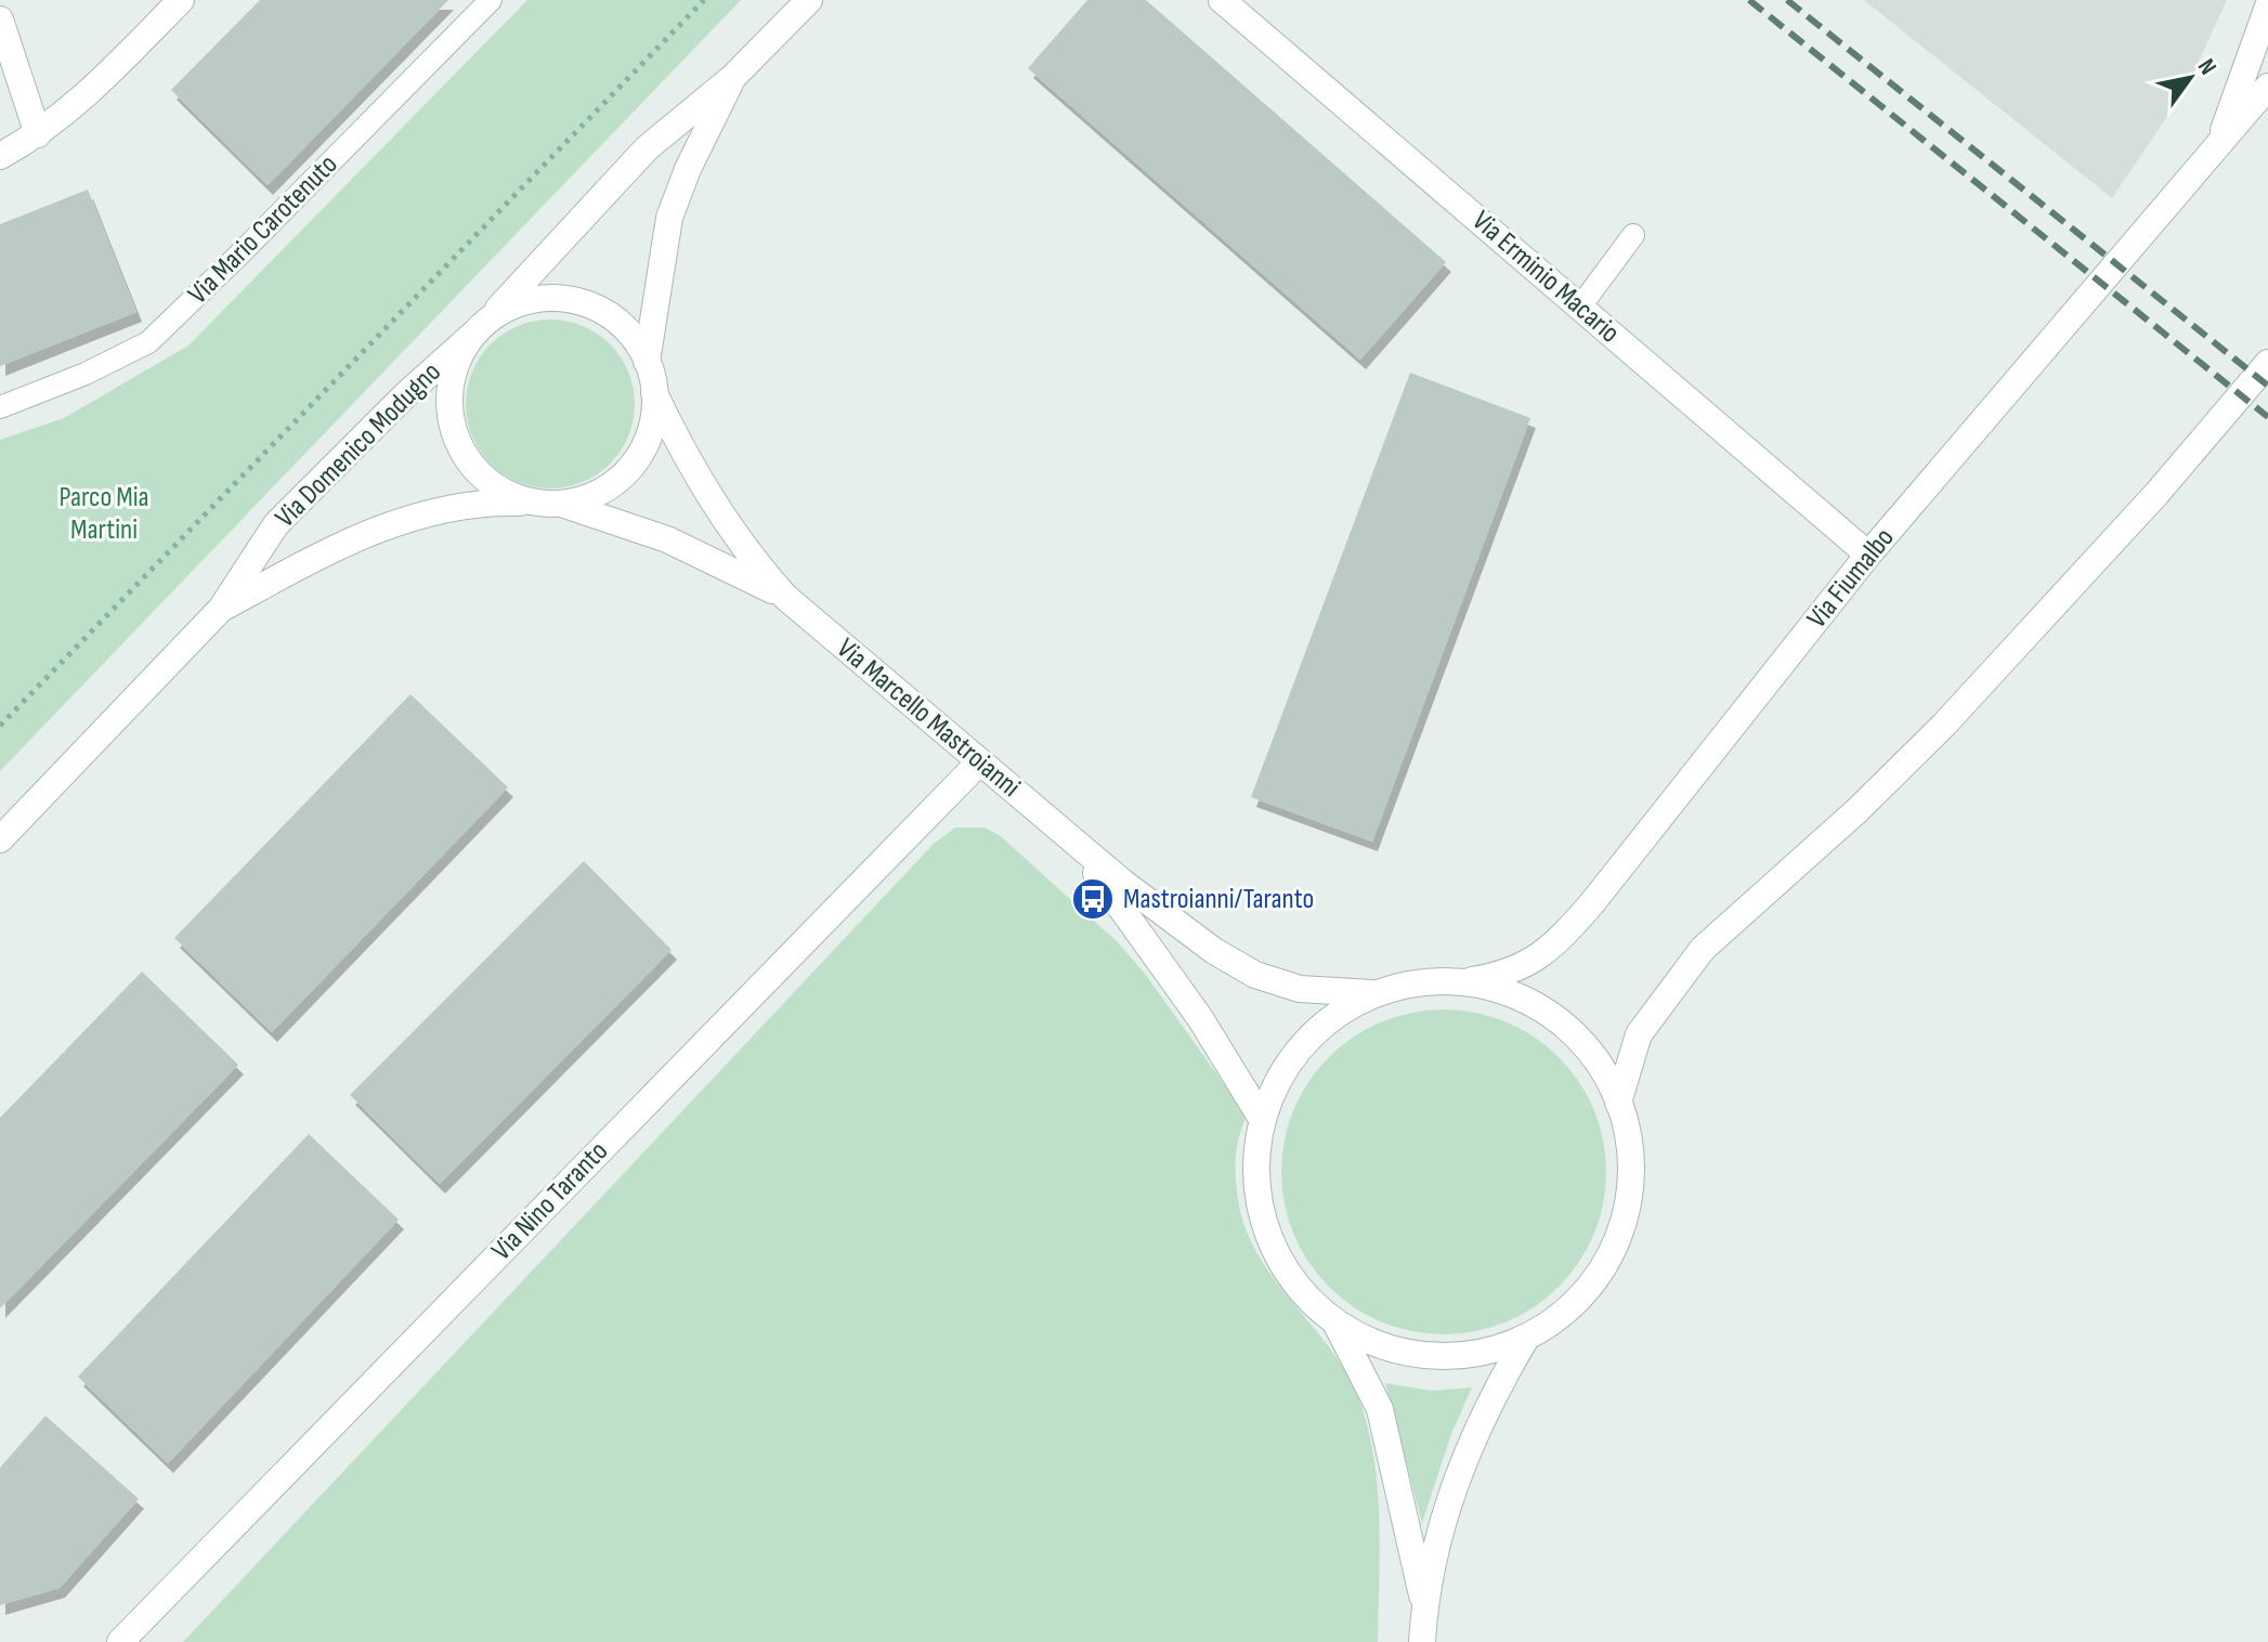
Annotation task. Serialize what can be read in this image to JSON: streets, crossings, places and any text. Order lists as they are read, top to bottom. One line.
{"streets":{"street":["Via Erminio Macario","Via Domenico Modugno","Via Fiumalbo","Via Marcello Mastroianni","Via Nino Taranto"],"lane":["Via Mario Carotenuto"]},"crossings":[["Via Erminio Macario","Via Fiumalbo"],["Via Domenico Modugno","Via Marcello Mastroianni"],["Via Marcello Mastroianni","Via Nino Taranto"]],"parks":["Parco Mia Martini"],"places":{"bus stop":["Mastroianni/Taranto"]},"north":"top right"}
